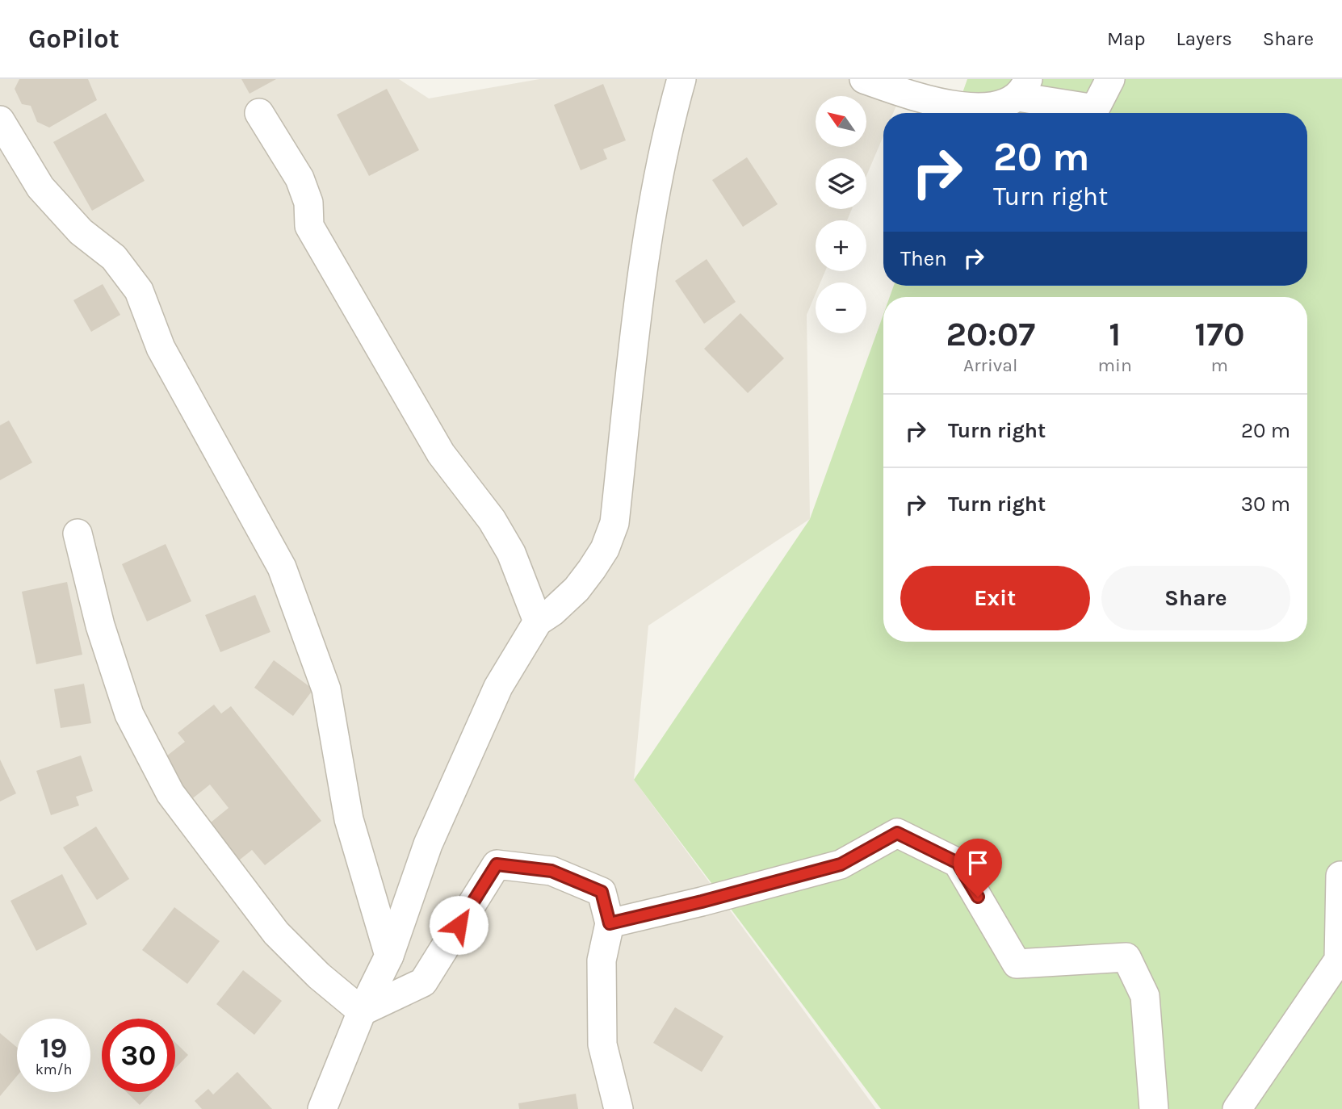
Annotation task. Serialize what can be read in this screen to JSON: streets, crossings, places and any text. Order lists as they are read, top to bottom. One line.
{"north":"top left","page":{"header":"GoPilot","nav":["Map","Layers","Share"],"map_buttons":["+","−"],"turn":["20 m","Turn right"],"then":"Then","eta":["20:07","Arrival","1","min","170","m"],"list":[{"name":"Turn right","value":"20 m"},{"name":"Turn right","value":"30 m"}],"buttons":["Exit","Share"],"speed":"19 km/h","limit":"30"}}
